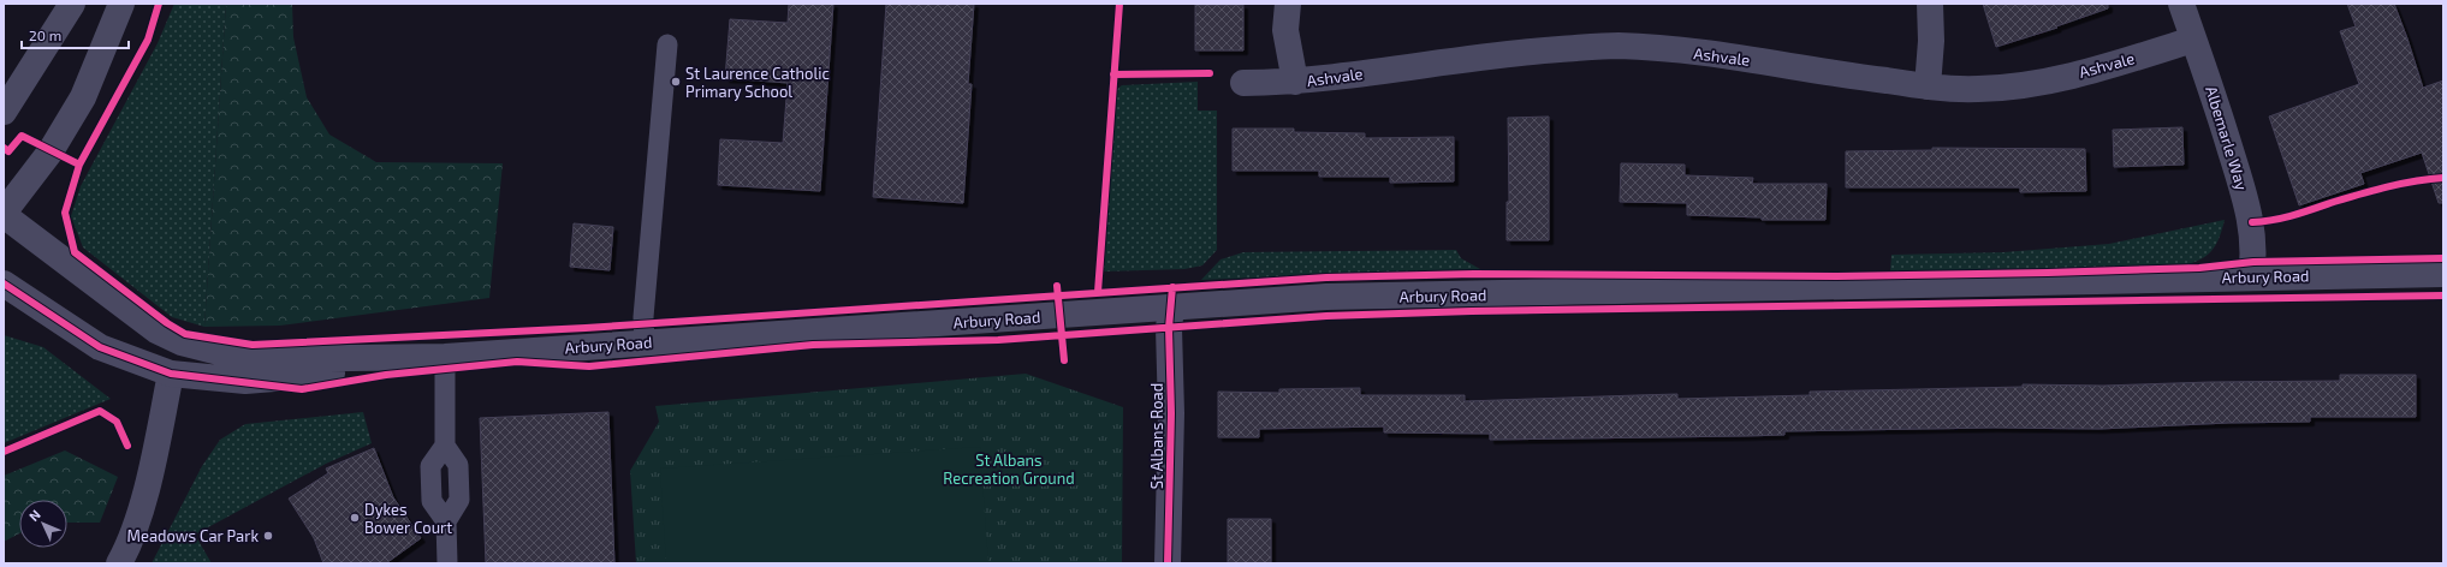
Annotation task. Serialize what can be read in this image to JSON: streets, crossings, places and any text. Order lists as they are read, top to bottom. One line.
{"streets":{"street":["Ashvale","Albemarle Way","Arbury Road","St Albans Road"]},"crossings":[["Ashvale","Albemarle Way"],["Albemarle Way","Arbury Road"],["Arbury Road","St Albans Road"]],"parks":["St Albans Recreation Ground"],"places":["St Laurence Catholic Primary School","Dykes Bower Court","Meadows Car Park"],"scale_bar":"20 m","north":"top left"}
